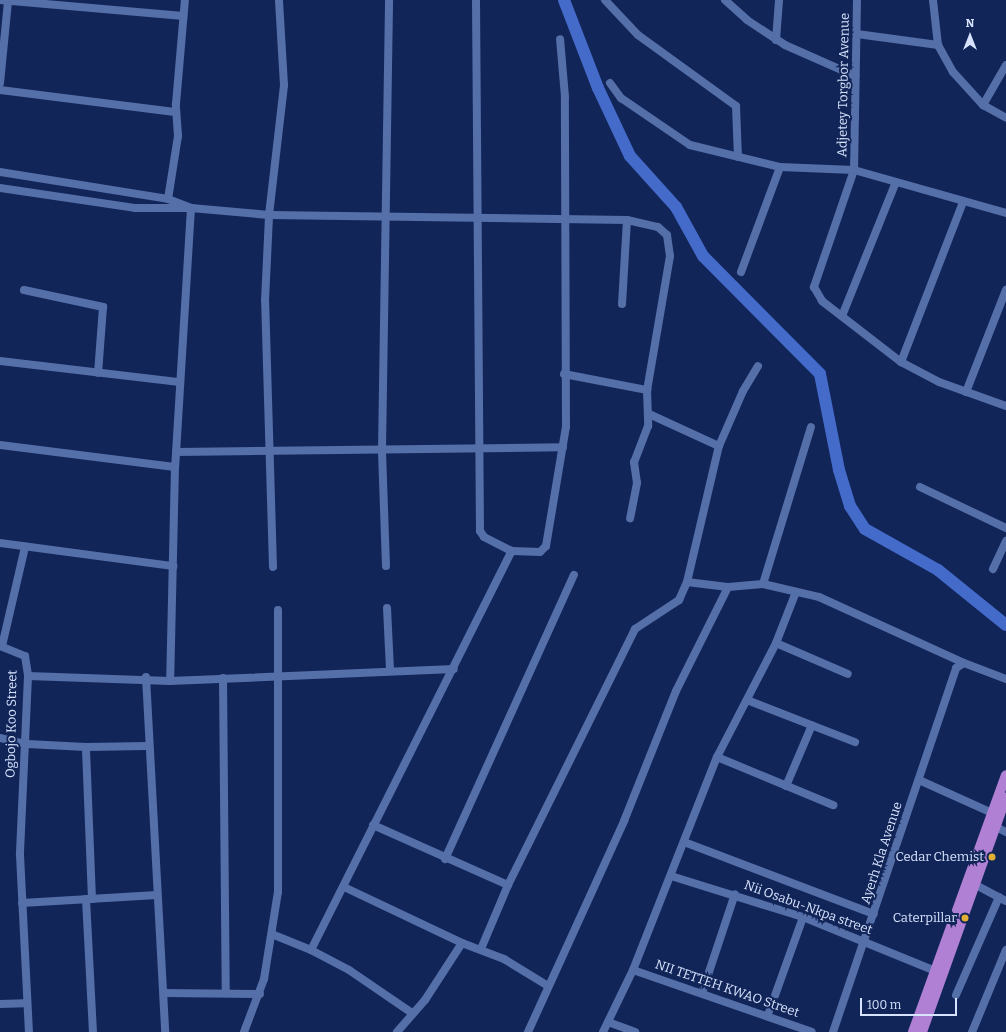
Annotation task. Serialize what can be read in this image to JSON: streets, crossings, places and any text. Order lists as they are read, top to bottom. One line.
{"streets":{"street":["Adjetey Torgbor Avenue","Ogbojo Koo Street","Ayerh Kla Avenue","Nii Osabu-Nkpa street","NII TETTEH KWAO Street"]},"crossings":[["Ayerh Kla Avenue","Nii Osabu-Nkpa street"]],"places":["Cedar Chemist","Caterpillar"],"scale_bar":"100 m","north":"top"}
